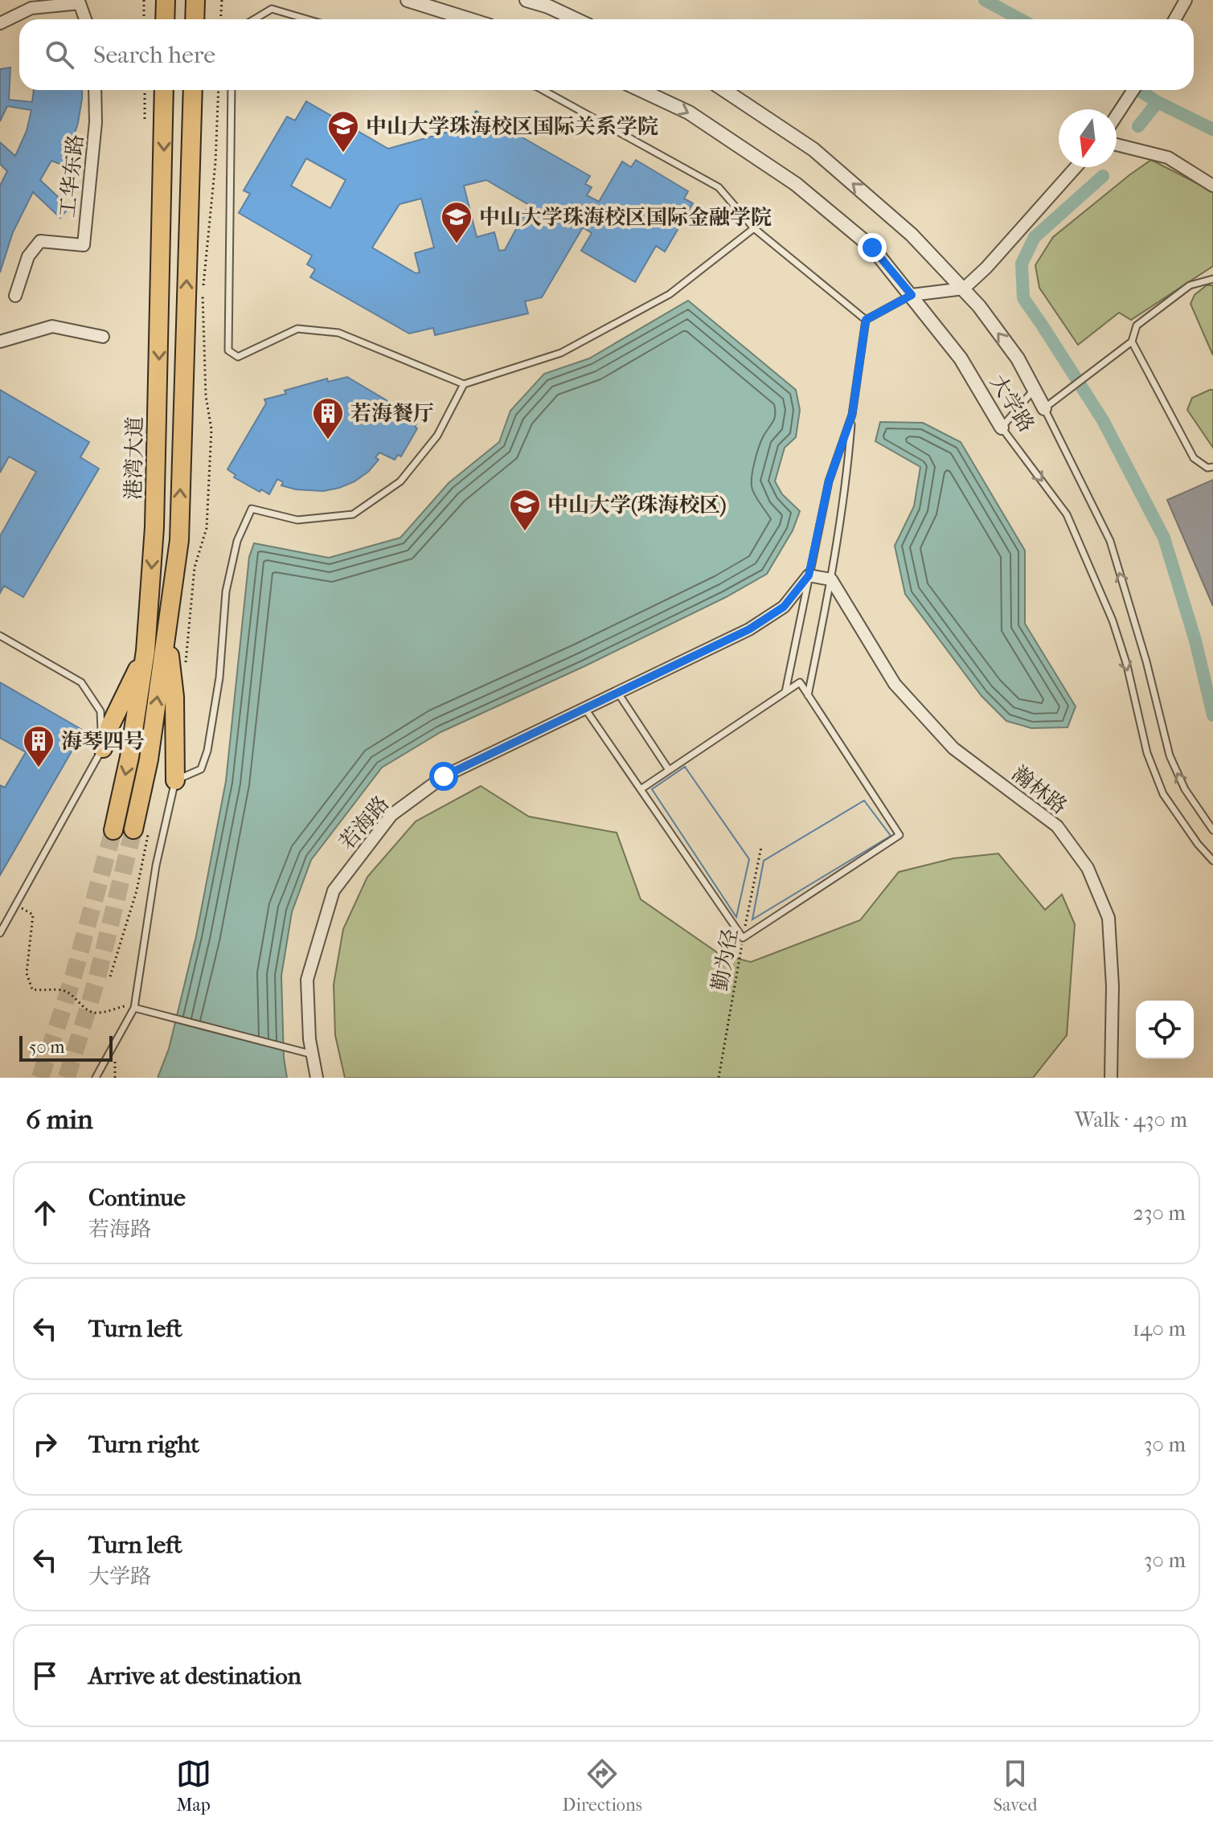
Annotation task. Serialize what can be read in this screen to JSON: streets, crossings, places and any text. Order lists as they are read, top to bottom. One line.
{"streets":{"highway":["港湾大道"],"street":["工华东路","大学路","瀚林路","若海路"],"path":["勤为径"]},"places":{"school or university":["中山大学珠海校区国际关系学院","中山大学珠海校区国际金融学院","中山大学(珠海校区)"],"building":["若海餐厅","海琴四号"]},"scale_bar":"50 m","north":"bottom","page":{"search":"Search here","scale":"50 m","heading":["6 min","Walk · 430 m"],"list":[["Continue","若海路","230 m"],["Turn left","140 m"],["Turn right","30 m"],["Turn left","大学路","30 m"],"Arrive at destination"],"nav":["Map","Directions","Saved"]}}
